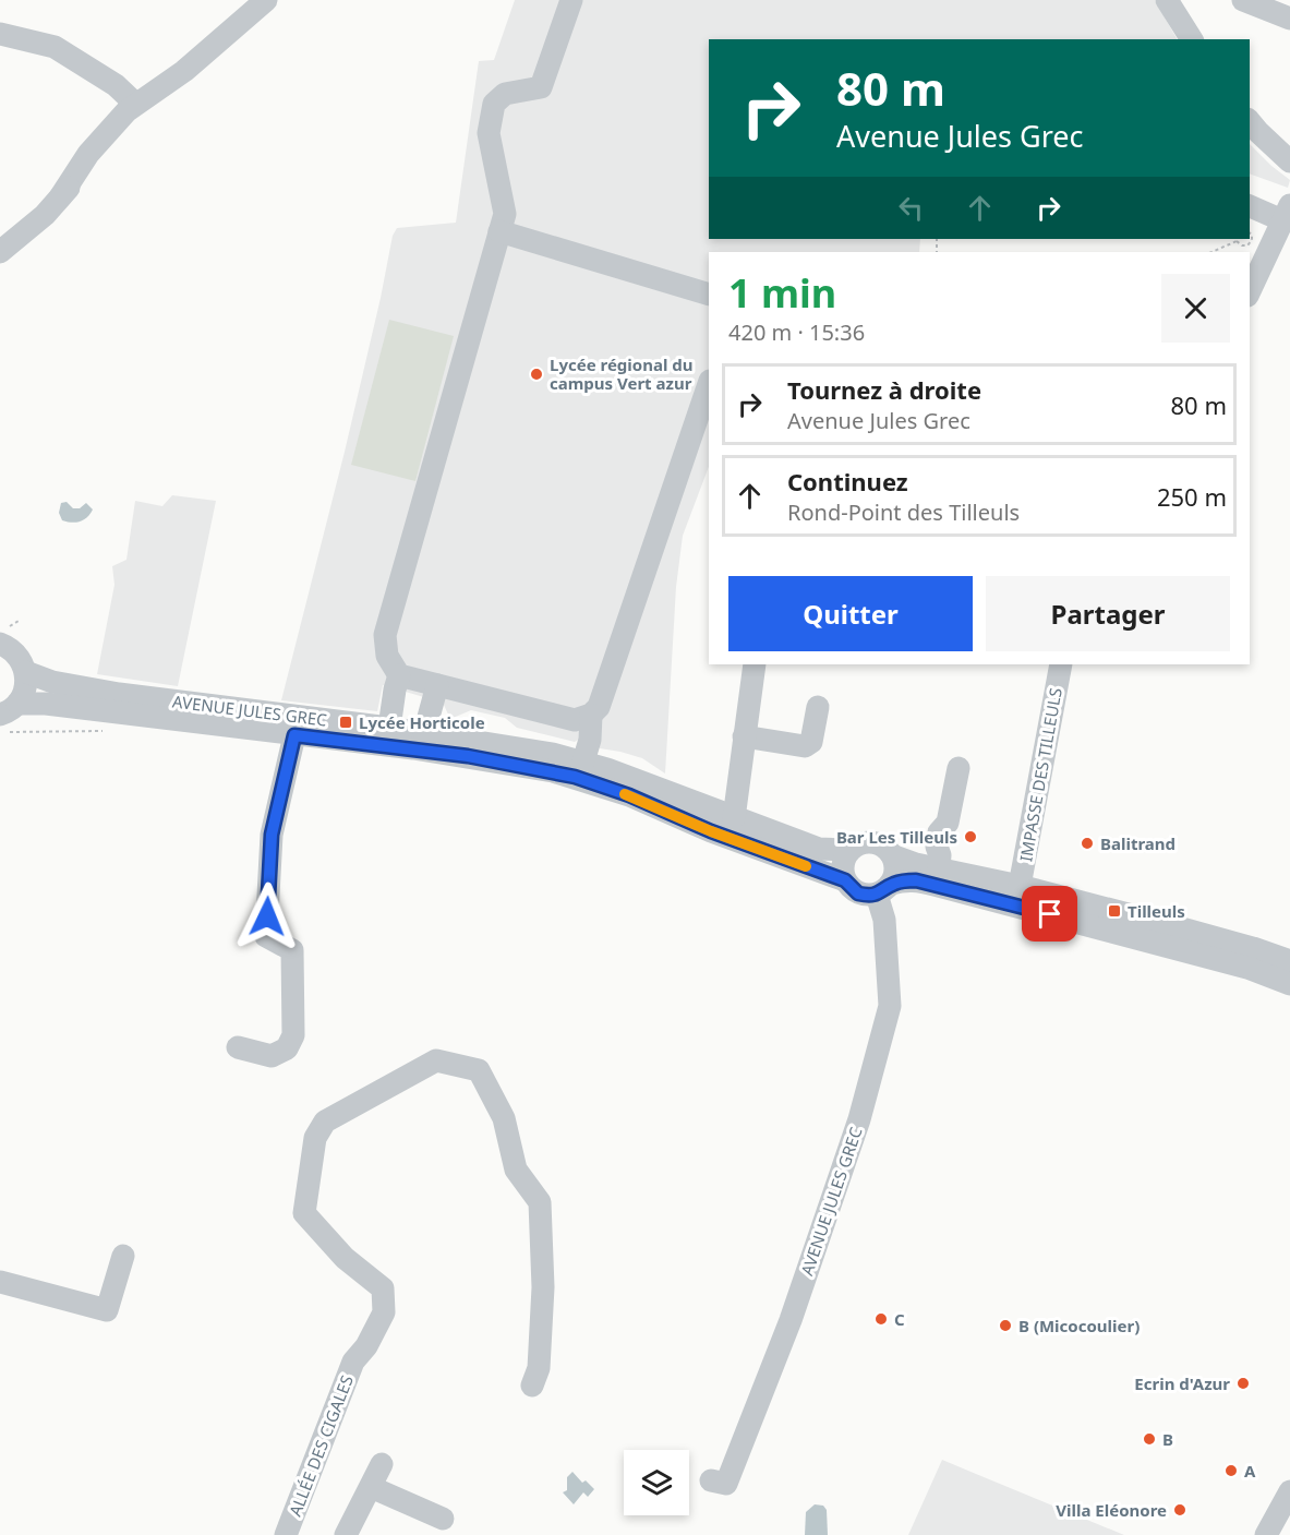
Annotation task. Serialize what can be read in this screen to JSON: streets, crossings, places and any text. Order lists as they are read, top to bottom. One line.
{"streets":{"street":["AVENUE JULES GREC","IMPASSE DES TILLEULS","ALLÉE DES CIGALES"]},"places":{"other":["Lycée régional du campus Vert azur","Bar Les Tilleuls","Balitrand","C","B (Micocoulier)","Ecrin d'Azur","B","A","Villa Eléonore"],"transit":["Lycée Horticole","Tilleuls"]},"page":{"turn":["80 m","Avenue Jules Grec"],"heading":["1 min","420 m · 15:36"],"list":[{"name":"Tournez à droite","note":"Avenue Jules Grec","value":"80 m"},{"name":"Continuez","note":"Rond-Point des Tilleuls","value":"250 m"}],"buttons":["Quitter","Partager"]}}
